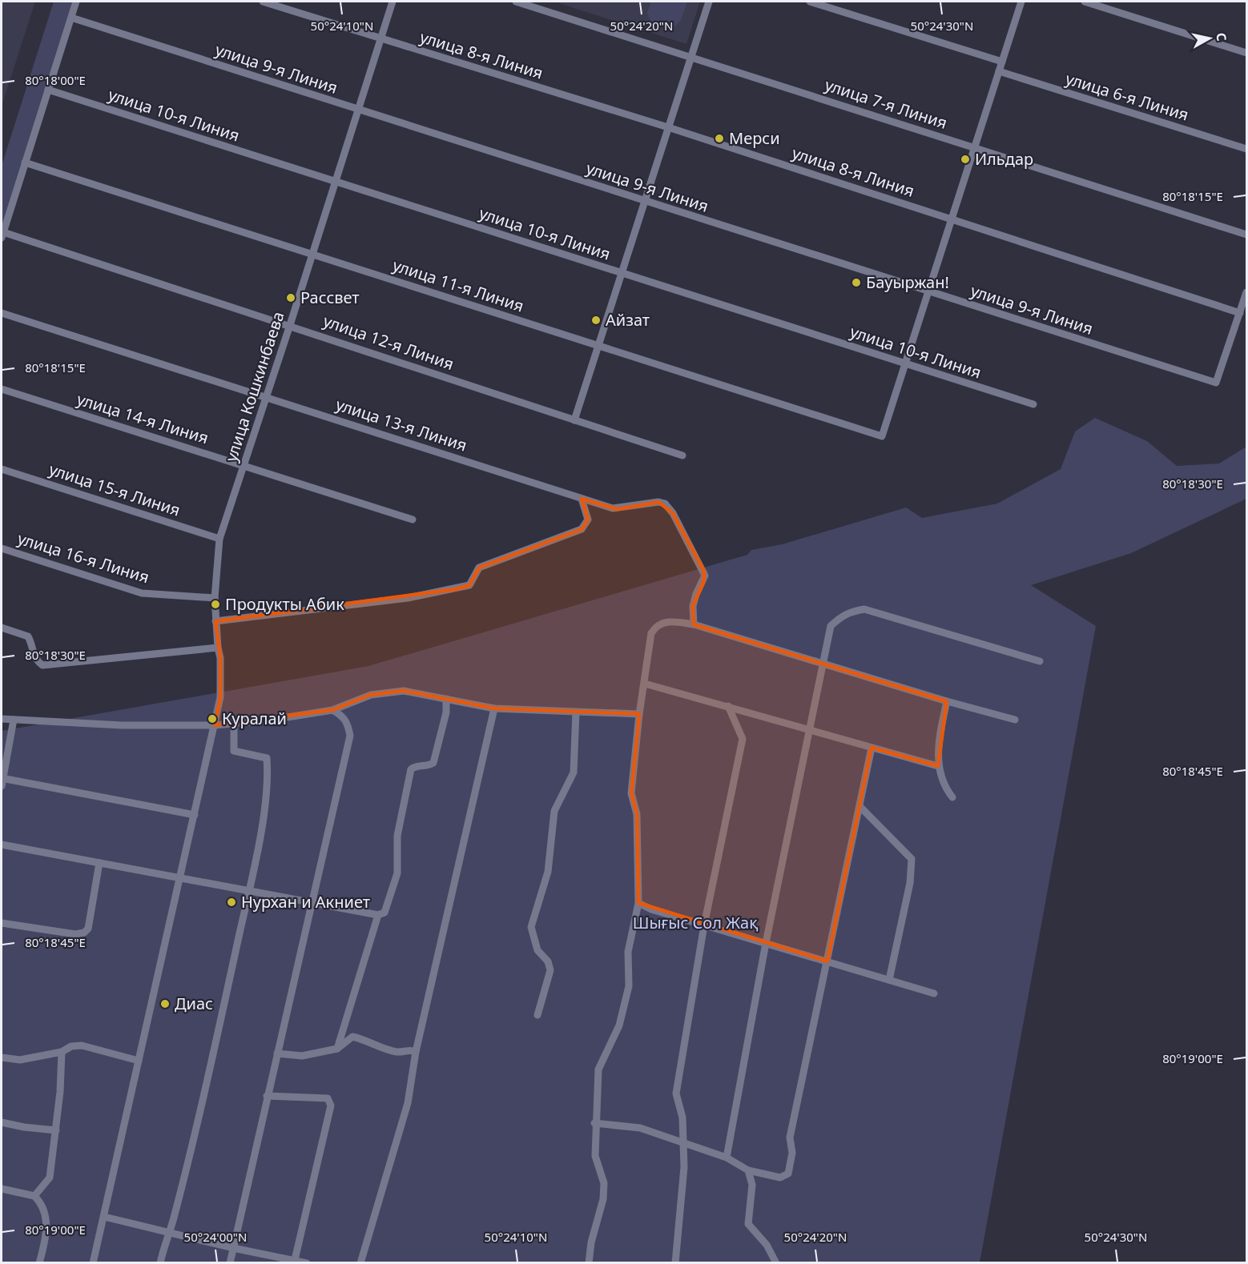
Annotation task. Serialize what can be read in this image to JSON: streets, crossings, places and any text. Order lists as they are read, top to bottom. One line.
{"streets":{"street":["улица 8-я Линия","улица 9-я Линия","улица 6-я Линия","улица 7-я Линия","улица 10-я Линия","улица 11-я Линия","улица 12-я Линия","улица Кошкинбаева","улица 14-я Линия","улица 13-я Линия","улица 15-я Линия","улица 16-я Линия"]},"crossings":[["улица 8-я Линия","улица 9-я Линия"],["улица 8-я Линия","улица Кошкинбаева"],["улица 9-я Линия","улица Кошкинбаева"],["улица 10-я Линия","улица 11-я Линия"],["улица 10-я Линия","улица Кошкинбаева"],["улица 11-я Линия","улица Кошкинбаева"],["улица 12-я Линия","улица Кошкинбаева"],["улица Кошкинбаева","улица 14-я Линия"],["улица Кошкинбаева","улица 13-я Линия"],["улица Кошкинбаева","улица 15-я Линия"],["улица Кошкинбаева","улица 16-я Линия"]],"parks":["Шығыс Сол Жақ"],"places":["Мерси","Ильдар","Бауыржан!","Рассвет","Айзат","Продукты Абик","Куралай","Нурхан и Акниет","Диас"],"north":"right","coordinates":["50°24'10\"N","50°24'20\"N","50°24'30\"N","80°18'00\"E","80°18'15\"E","80°18'30\"E","80°18'45\"E","80°19'00\"E","50°24'00\"N"]}
